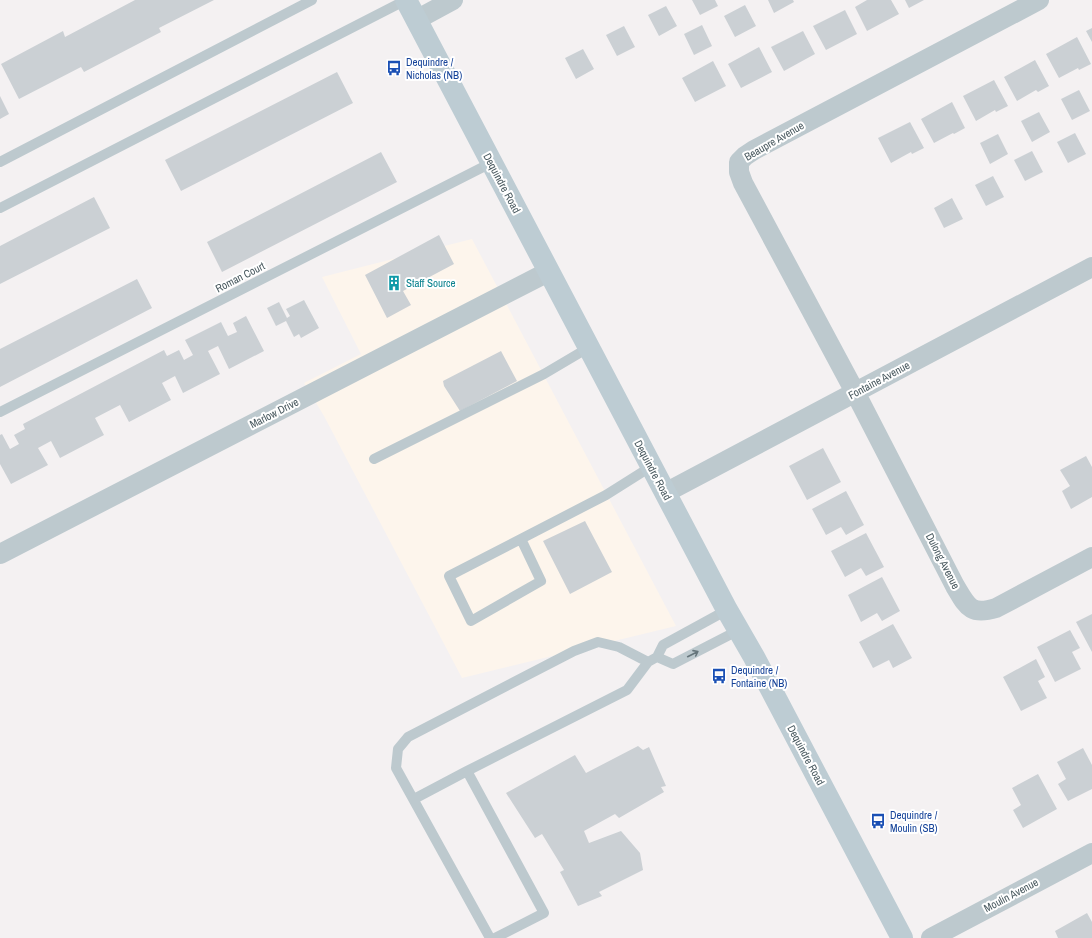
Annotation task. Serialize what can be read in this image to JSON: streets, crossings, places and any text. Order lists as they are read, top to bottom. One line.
{"streets":{"main road":["Dequindre Road"],"street":["Beaupre Avenue","Fontaine Avenue","Marlow Drive","Dulong Avenue","Moulin Avenue"],"lane":["Roman Court"]},"crossings":[["Beaupre Avenue","Fontaine Avenue"],["Beaupre Avenue","Dulong Avenue"],["Dequindre Road","Roman Court"],["Dequindre Road","Fontaine Avenue"],["Dequindre Road","Marlow Drive"],["Fontaine Avenue","Dulong Avenue"]],"places":{"bus stop":["Dequindre / Nicholas (NB)","Dequindre / Fontaine (NB)","Dequindre / Moulin (SB)"],"building":["Staff Source"]}}
